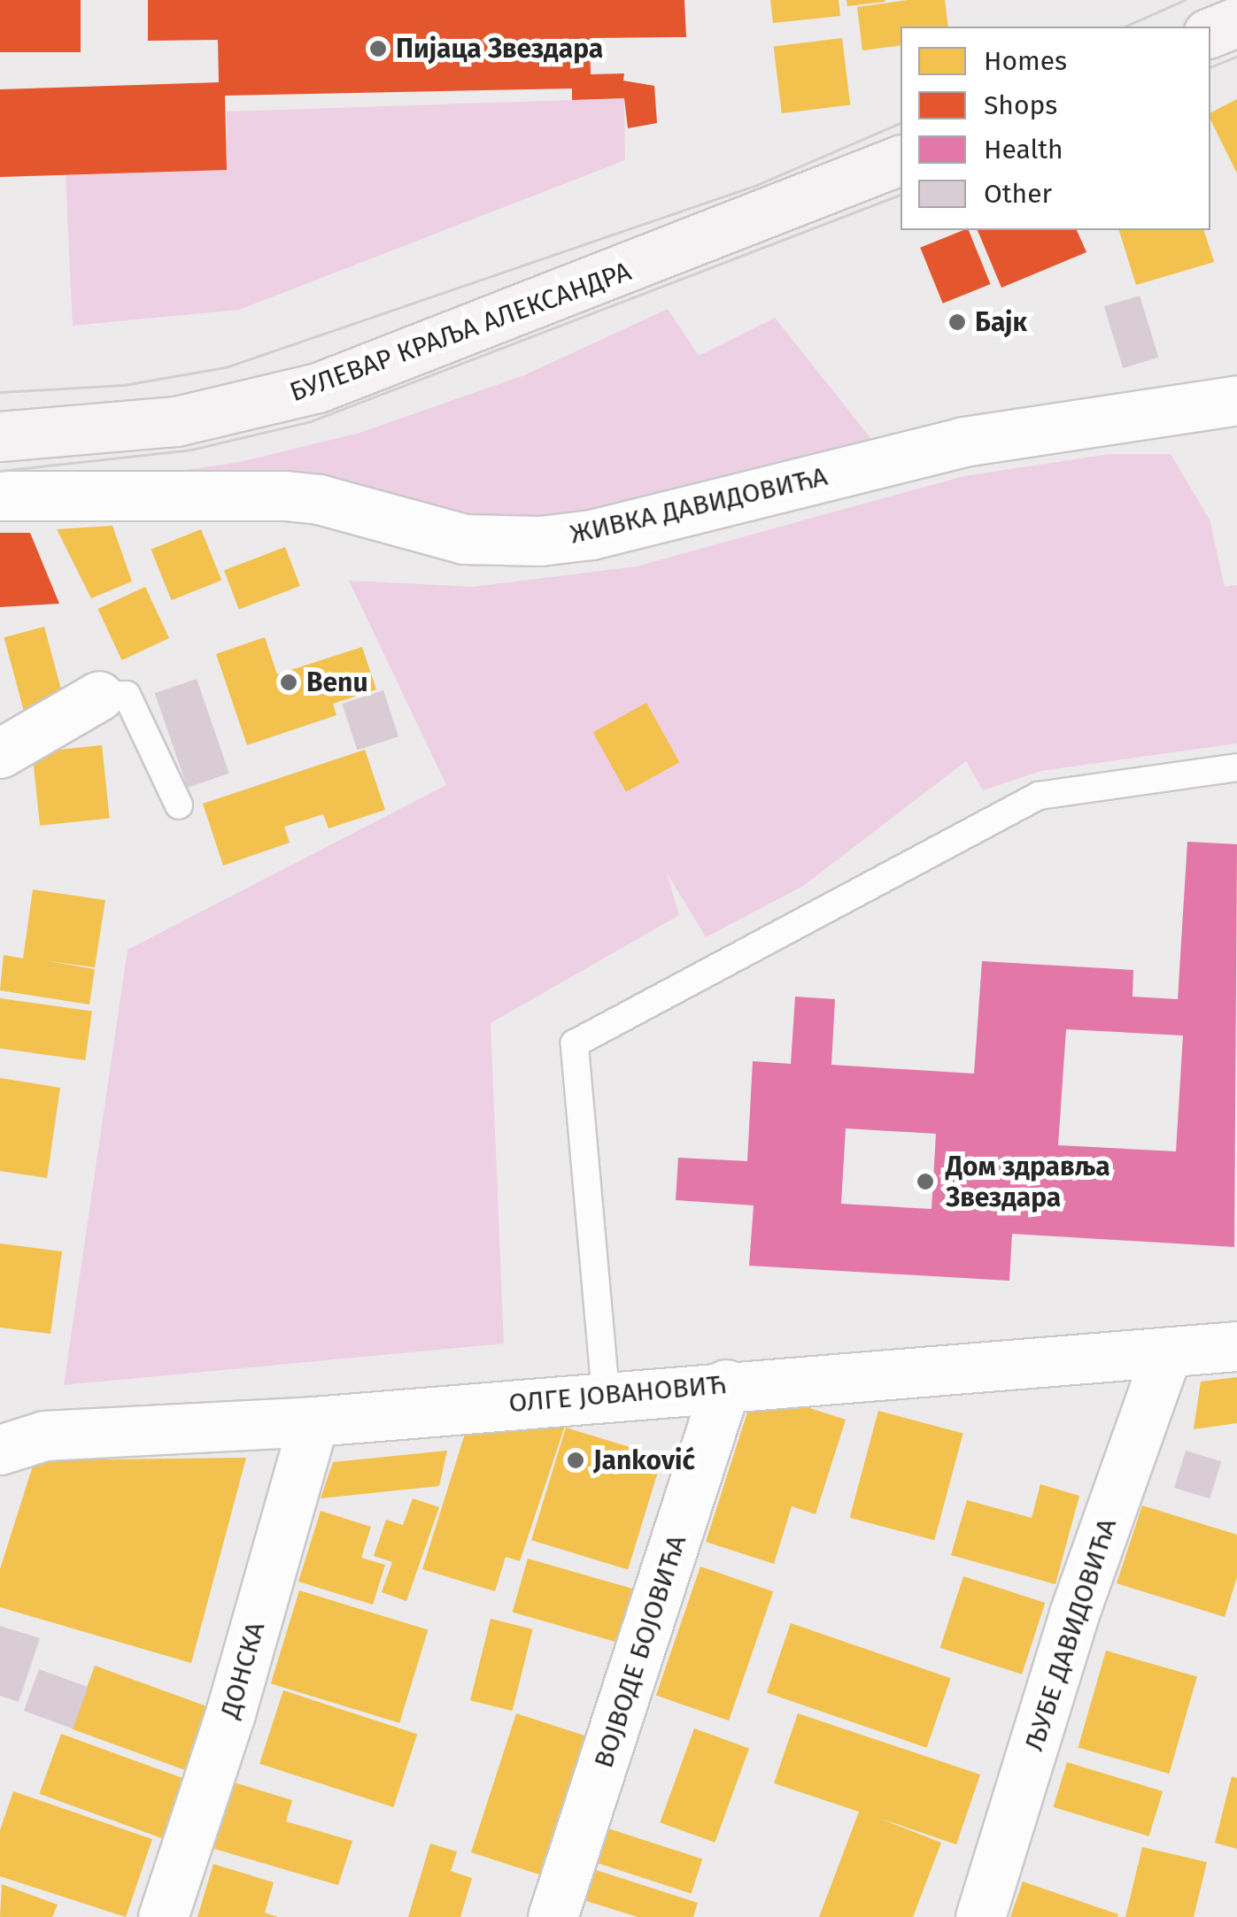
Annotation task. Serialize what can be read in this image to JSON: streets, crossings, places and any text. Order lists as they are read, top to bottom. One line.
{"streets":{"main road":["БУЛЕВАР КРАЉА АЛЕКСАНДРА"],"street":["ЖИВКА ДАВИДОВИЋА","ОЛГЕ ЈОВАНОВИЋ","ЉУБЕ ДАВИДОВИЋА","ВОЈВОДЕ БОЈОВИЋА","ДОНСКА"]},"crossings":[["ОЛГЕ ЈОВАНОВИЋ","ЉУБЕ ДАВИДОВИЋА"],["ОЛГЕ ЈОВАНОВИЋ","ВОЈВОДЕ БОЈОВИЋА"],["ОЛГЕ ЈОВАНОВИЋ","ДОНСКА"]],"places":["Пијаца Звездара","Бајк","Benu","Дом здравља Звездара","Janković"],"legend":["Homes","Shops","Health","Other"]}
